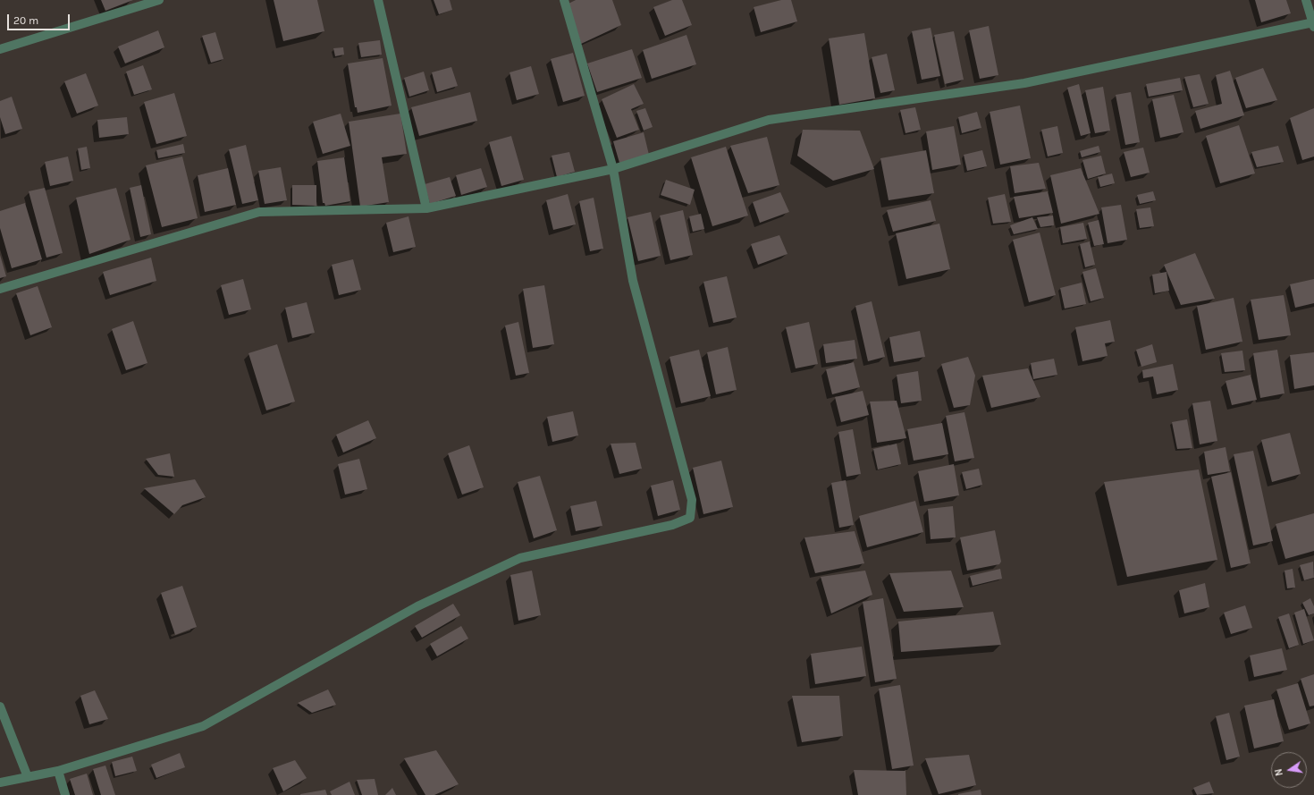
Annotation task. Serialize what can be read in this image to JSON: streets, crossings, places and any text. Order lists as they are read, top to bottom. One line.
{"scale_bar":"20 m","north":"left"}
